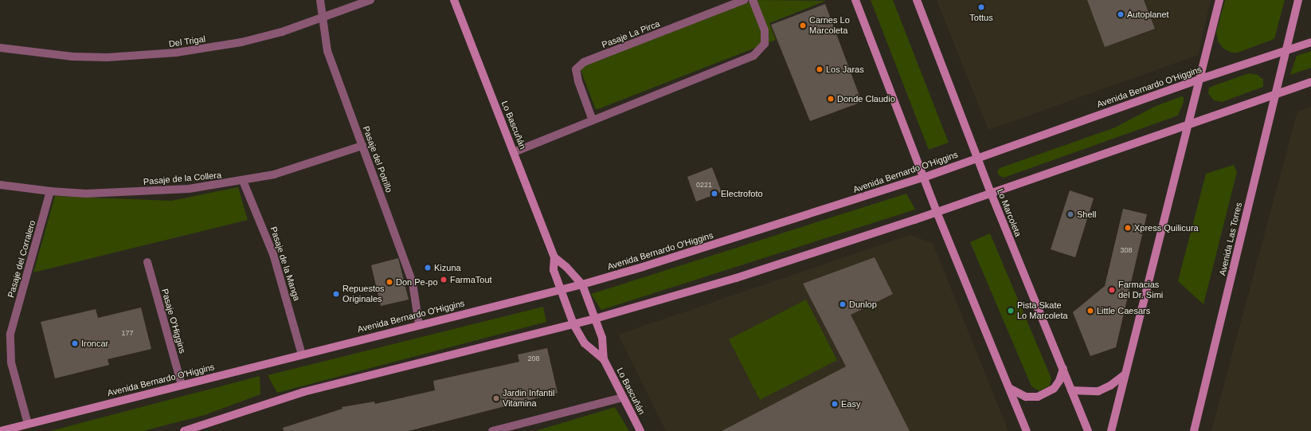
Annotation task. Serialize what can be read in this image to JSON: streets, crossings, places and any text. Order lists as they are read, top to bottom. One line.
{"streets":{"main road":["Avenida Bernardo O'Higgins","Lo Bascuñán","Lo Marcoleta","Avenida Las Torres"],"street":["Pasaje La Pirca","Del Trigal","Pasaje del Potrillo","Pasaje de la Collera","Pasaje del Corralero","Pasaje de la Manga","Pasaje O'Higgins"]},"crossings":[["Del Trigal","Pasaje del Potrillo"],["Avenida Bernardo O'Higgins","Lo Bascuñán"],["Avenida Bernardo O'Higgins","Pasaje del Potrillo"],["Avenida Bernardo O'Higgins","Lo Marcoleta"],["Avenida Bernardo O'Higgins","Avenida Las Torres"],["Avenida Bernardo O'Higgins","Pasaje del Corralero"],["Avenida Bernardo O'Higgins","Pasaje de la Manga"],["Avenida Bernardo O'Higgins","Pasaje O'Higgins"],["Pasaje del Potrillo","Pasaje de la Collera"],["Pasaje de la Collera","Pasaje del Corralero"],["Pasaje de la Collera","Pasaje de la Manga"]],"places":["Tottus","Autoplanet","Carnes Lo Marcoleta","Los Jaras","Donde Claudio","Electrofoto","Shell","Xpress Quilicura","Kizuna","FarmaTout","Don Pe-po","Farmacias del Dr. Simi","Repuestos Originales","Dunlop","Pista Skate Lo Marcoleta","Little Caesars","Ironcar","Jardin Infantil Vitamina","Easy"],"house_numbers":["0221","308","177","208"]}
